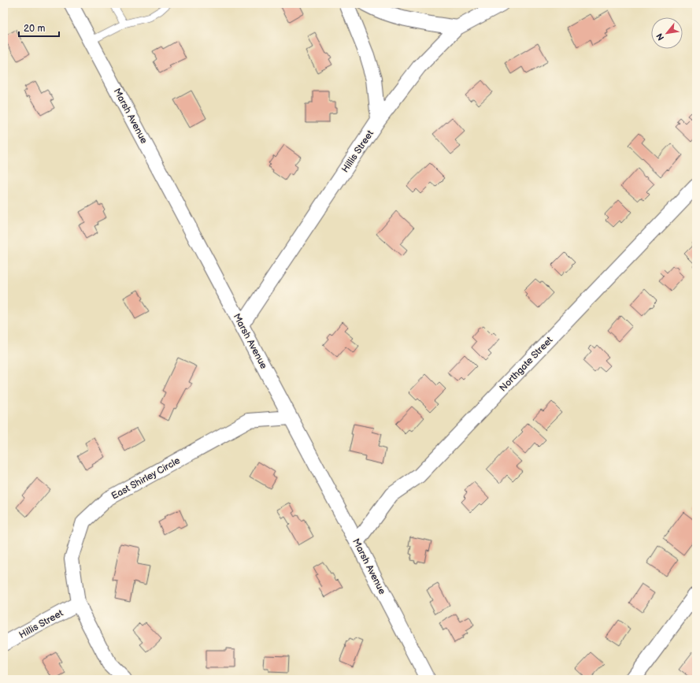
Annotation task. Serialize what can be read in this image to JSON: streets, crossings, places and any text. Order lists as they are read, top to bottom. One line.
{"streets":{"street":["Marsh Avenue","Hillis Street","Northgate Street","East Shirley Circle"]},"crossings":[["Marsh Avenue","Hillis Street"],["Marsh Avenue","Northgate Street"],["Marsh Avenue","East Shirley Circle"],["Hillis Street","East Shirley Circle"]],"scale_bar":"20 m","north":"bottom left"}
